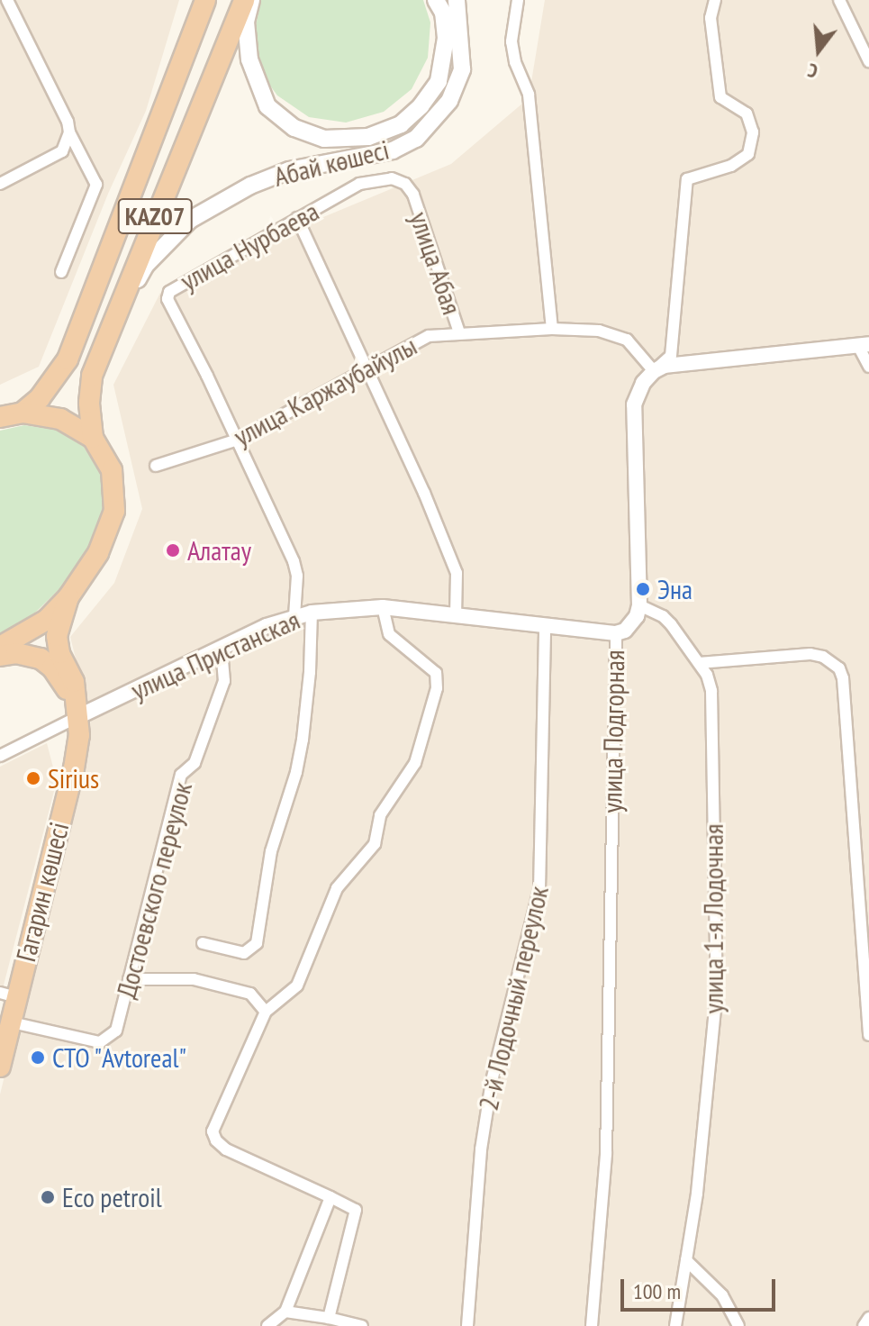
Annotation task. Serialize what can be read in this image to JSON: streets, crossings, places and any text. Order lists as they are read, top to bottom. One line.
{"streets":{"highway":["KAZ07","Гагарин көшесі"],"main road":["Абай көшесі"],"street":["улица Нурбаева","улица Абая","улица Каржаубайулы","улица Пристанская","улица Подгорная","Достоевского переулок","улица 1-я Лодочная","2-й Лодочный переулок"]},"crossings":[["Абай көшесі","KAZ07"],["KAZ07","улица Пристанская"],["KAZ07","Гагарин көшесі"],["улица Нурбаева","улица Абая"],["улица Нурбаева","улица Каржаубайулы"],["улица Абая","улица Каржаубайулы"],["улица Пристанская","улица Подгорная"],["улица Пристанская","Достоевского переулок"],["улица Пристанская","Гагарин көшесі"],["улица Пристанская","2-й Лодочный переулок"],["улица Подгорная","улица 1-я Лодочная"],["Достоевского переулок","Гагарин көшесі"]],"places":["Алатау","Эна","Sirius","СТО \"Avtoreal\"","Eco petroil"],"scale_bar":"100 m","north":"bottom"}
